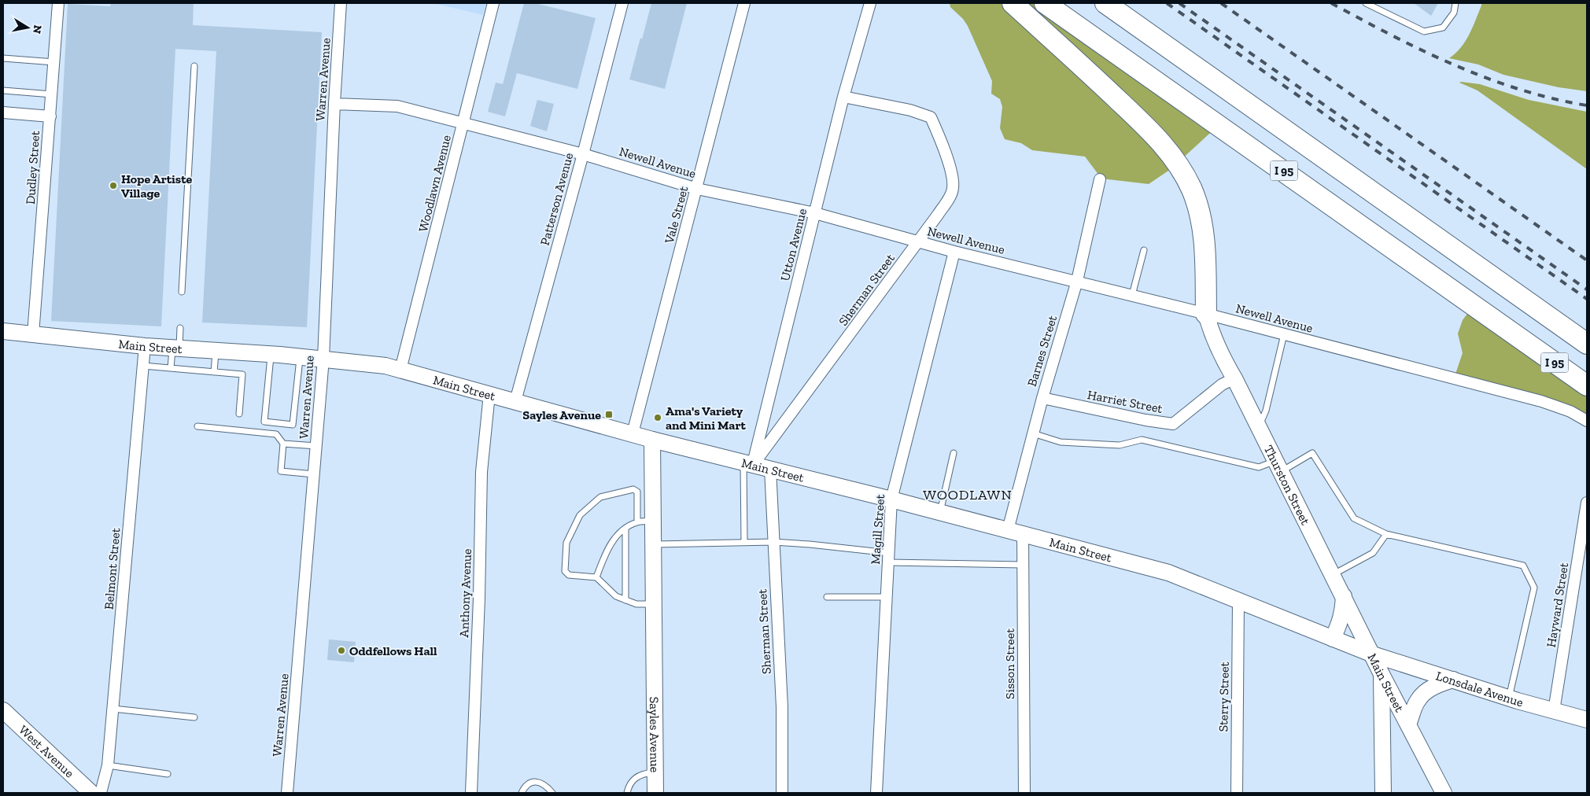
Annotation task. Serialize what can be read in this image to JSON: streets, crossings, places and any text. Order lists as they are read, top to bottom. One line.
{"streets":{"highway":["I 95"],"main road":["Main Street","Thurston Street","Lonsdale Avenue","Sayles Avenue","West Avenue"],"street":["Warren Avenue","Newell Avenue","Dudley Street","Woodlawn Avenue","Patterson Avenue","Vale Street","Utton Avenue","Sherman Street","Barnes Street","Harriet Street","Magill Street","Belmont Street","Anthony Avenue","Hayward Street","Sisson Street","Sterry Street"]},"crossings":[["Warren Avenue","Newell Avenue"],["Warren Avenue","Main Street"],["Newell Avenue","Woodlawn Avenue"],["Newell Avenue","Patterson Avenue"],["Newell Avenue","Vale Street"],["Newell Avenue","Utton Avenue"],["Newell Avenue","Sherman Street"],["Newell Avenue","Barnes Street"],["Newell Avenue","Thurston Street"],["Newell Avenue","Magill Street"],["Dudley Street","Main Street"],["Woodlawn Avenue","Main Street"],["Patterson Avenue","Main Street"],["Vale Street","Main Street"],["Utton Avenue","Sherman Street"],["Utton Avenue","Main Street"],["Sherman Street","Main Street"],["Main Street","Barnes Street"],["Main Street","Thurston Street"],["Main Street","Magill Street"],["Main Street","Belmont Street"],["Main Street","Anthony Avenue"],["Main Street","Sisson Street"],["Main Street","Lonsdale Avenue"],["Main Street","Sterry Street"],["Main Street","Sayles Avenue"],["Barnes Street","Harriet Street"],["Harriet Street","Thurston Street"],["Thurston Street","Lonsdale Avenue"],["Hayward Street","Lonsdale Avenue"]],"districts":["WOODLAWN"],"places":{"other":["Hope Artiste Village","Ama's Variety and Mini Mart","Oddfellows Hall"],"transit":["Sayles Avenue"]},"north":"right"}
